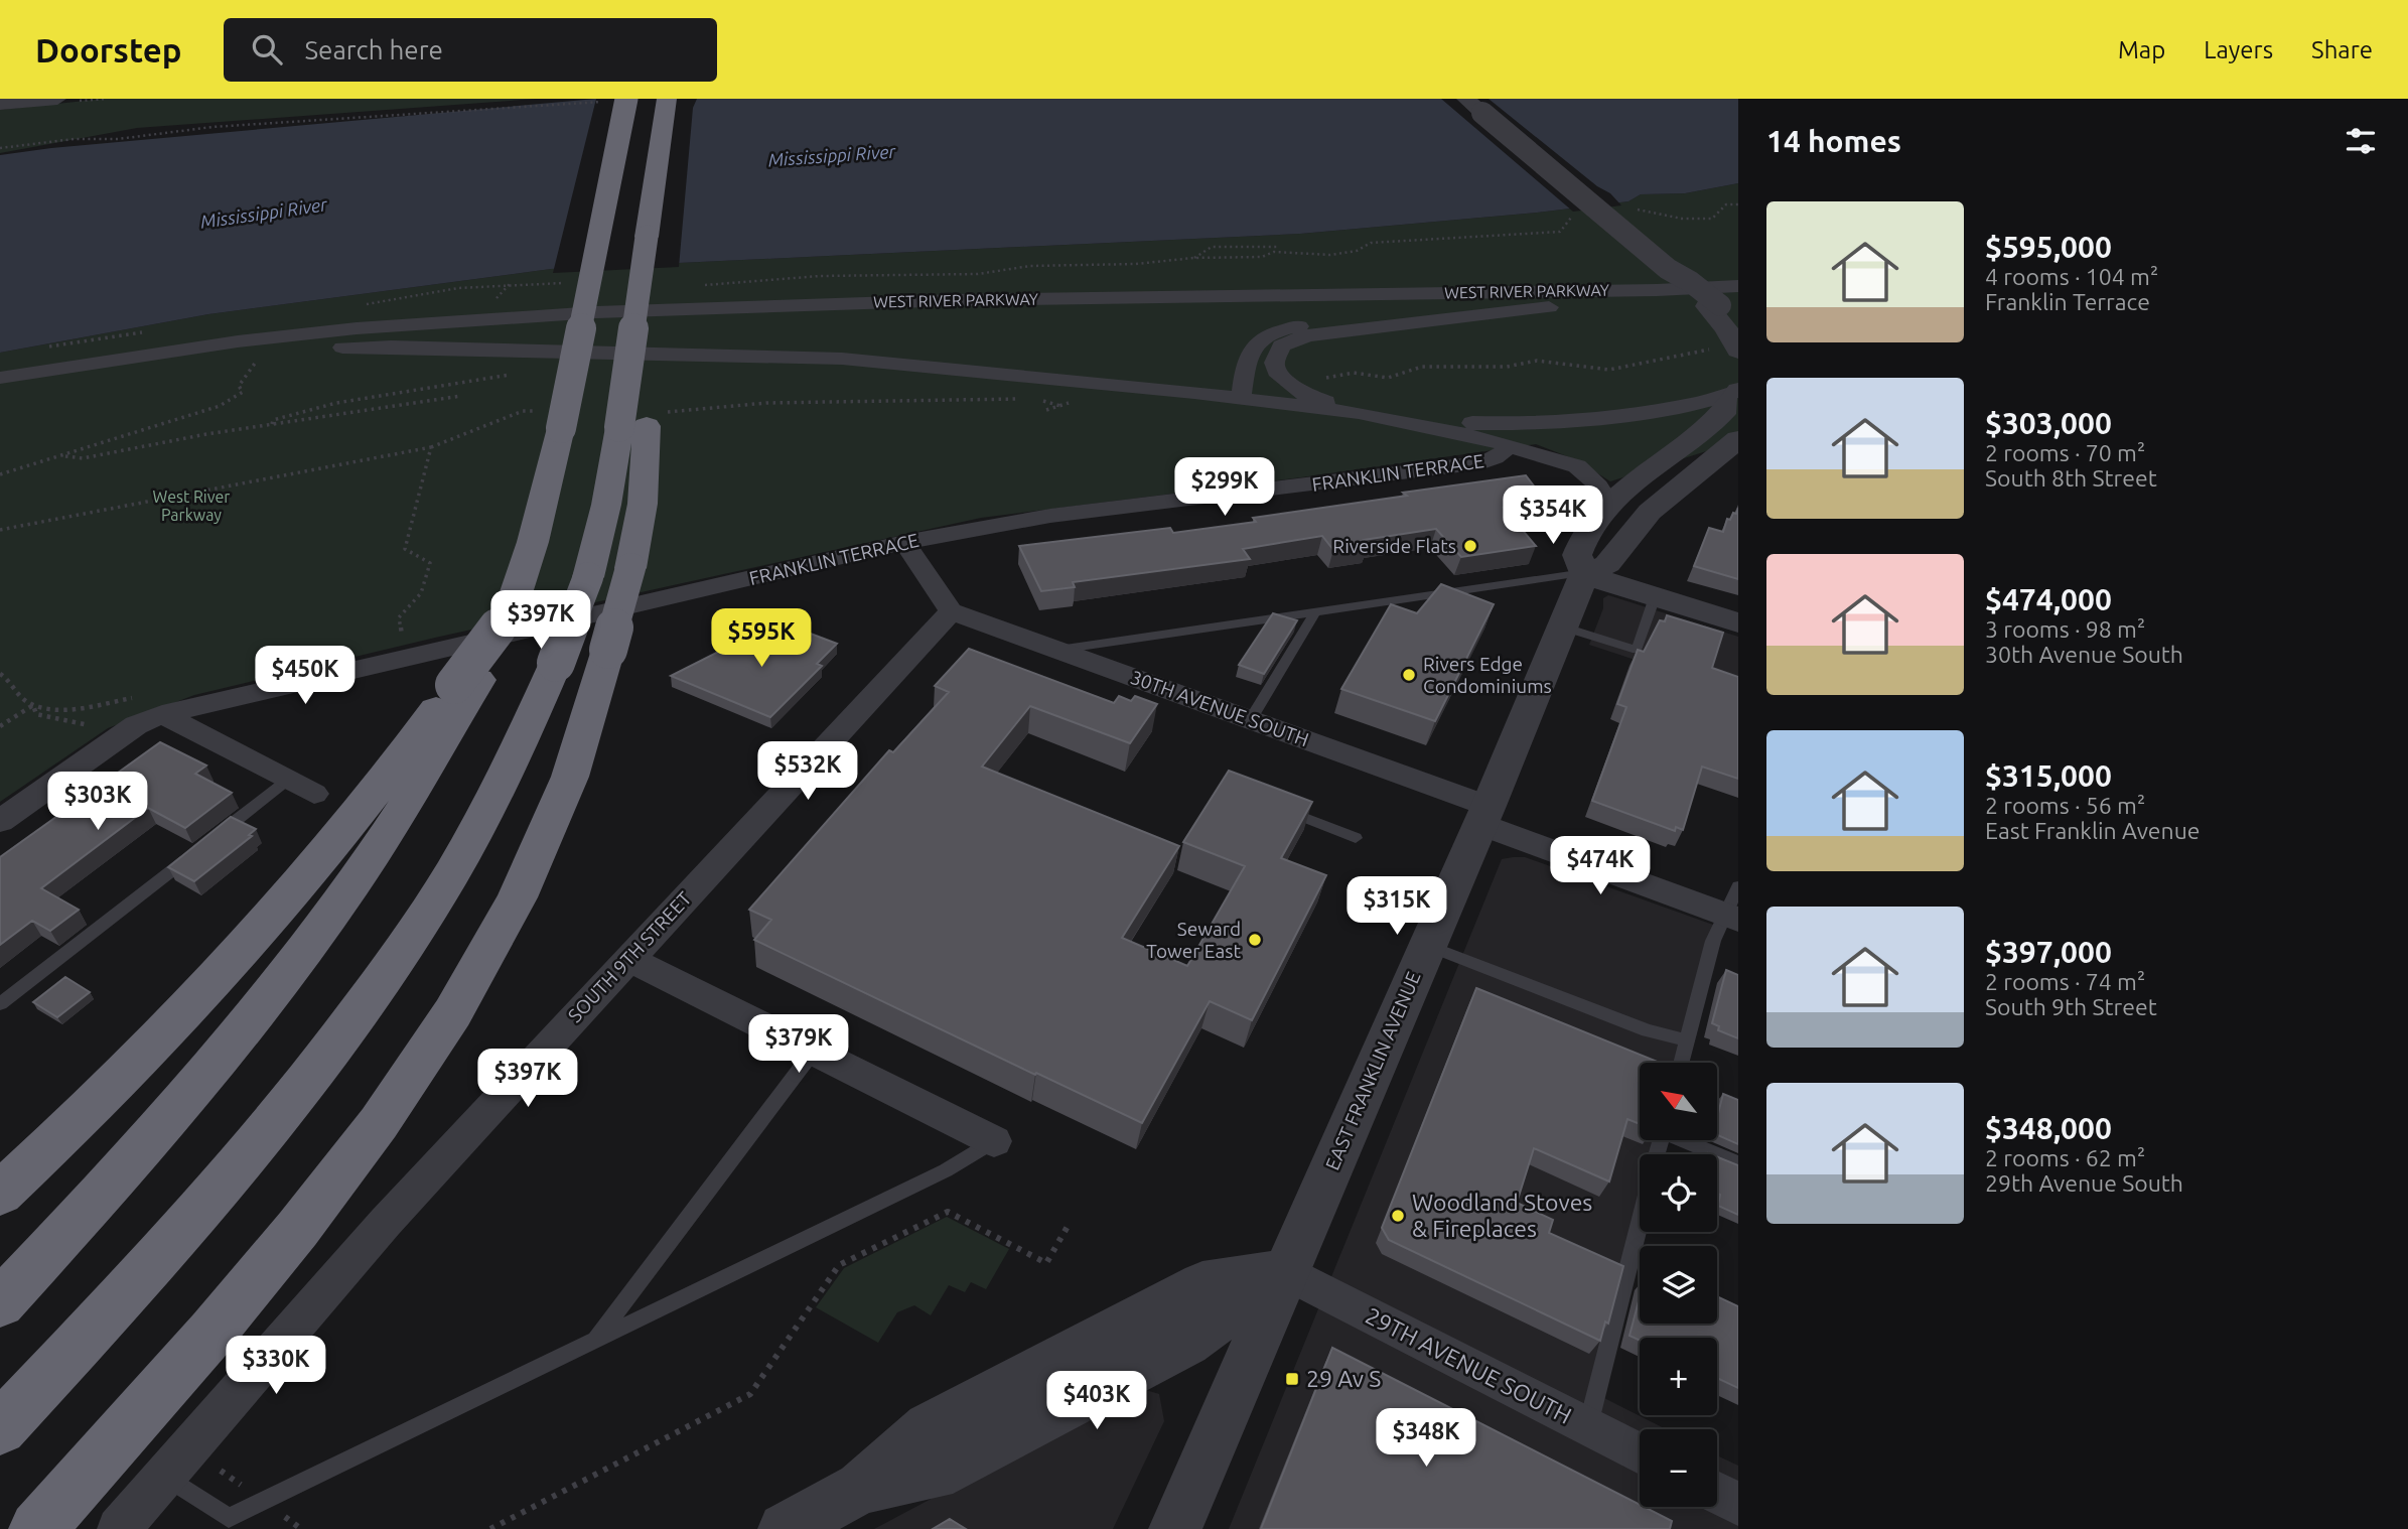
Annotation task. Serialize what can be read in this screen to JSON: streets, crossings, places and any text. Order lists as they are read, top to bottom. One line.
{"streets":{"street":["WEST RIVER PARKWAY","FRANKLIN TERRACE","30TH AVENUE SOUTH","SOUTH 9TH STREET","EAST FRANKLIN AVENUE","29TH AVENUE SOUTH"]},"crossings":[["WEST RIVER PARKWAY","FRANKLIN TERRACE"],["WEST RIVER PARKWAY","EAST FRANKLIN AVENUE"],["30TH AVENUE SOUTH","SOUTH 9TH STREET"],["30TH AVENUE SOUTH","EAST FRANKLIN AVENUE"],["EAST FRANKLIN AVENUE","29TH AVENUE SOUTH"]],"water":["Mississippi River"],"parks":["West River Parkway"],"places":{"other":["Riverside Flats","Rivers Edge Condominiums","Seward Tower East","Woodland Stoves & Fireplaces"],"transit":["29 Av S"]},"north":"top left","page":{"header":"Doorstep","search":"Search here","nav":["Map","Layers","Share"],"heading":"14 homes","list":[{"name":"$595,000","note":"4 rooms · 104 m² · Franklin Terrace"},{"name":"$303,000","note":"2 rooms · 70 m² · South 8th Street"},{"name":"$474,000","note":"3 rooms · 98 m² · 30th Avenue South"},{"name":"$315,000","note":"2 rooms · 56 m² · East Franklin Avenue"},{"name":"$397,000","note":"2 rooms · 74 m² · South 9th Street"},{"name":"$348,000","note":"2 rooms · 62 m² · 29th Avenue South"}],"price":["$299K","$354K","$397K","$595K","$450K","$532K","$303K","$474K","$315K","$379K","$397K","$330K","$403K","$348K"],"map_buttons":["+","−"]}}
